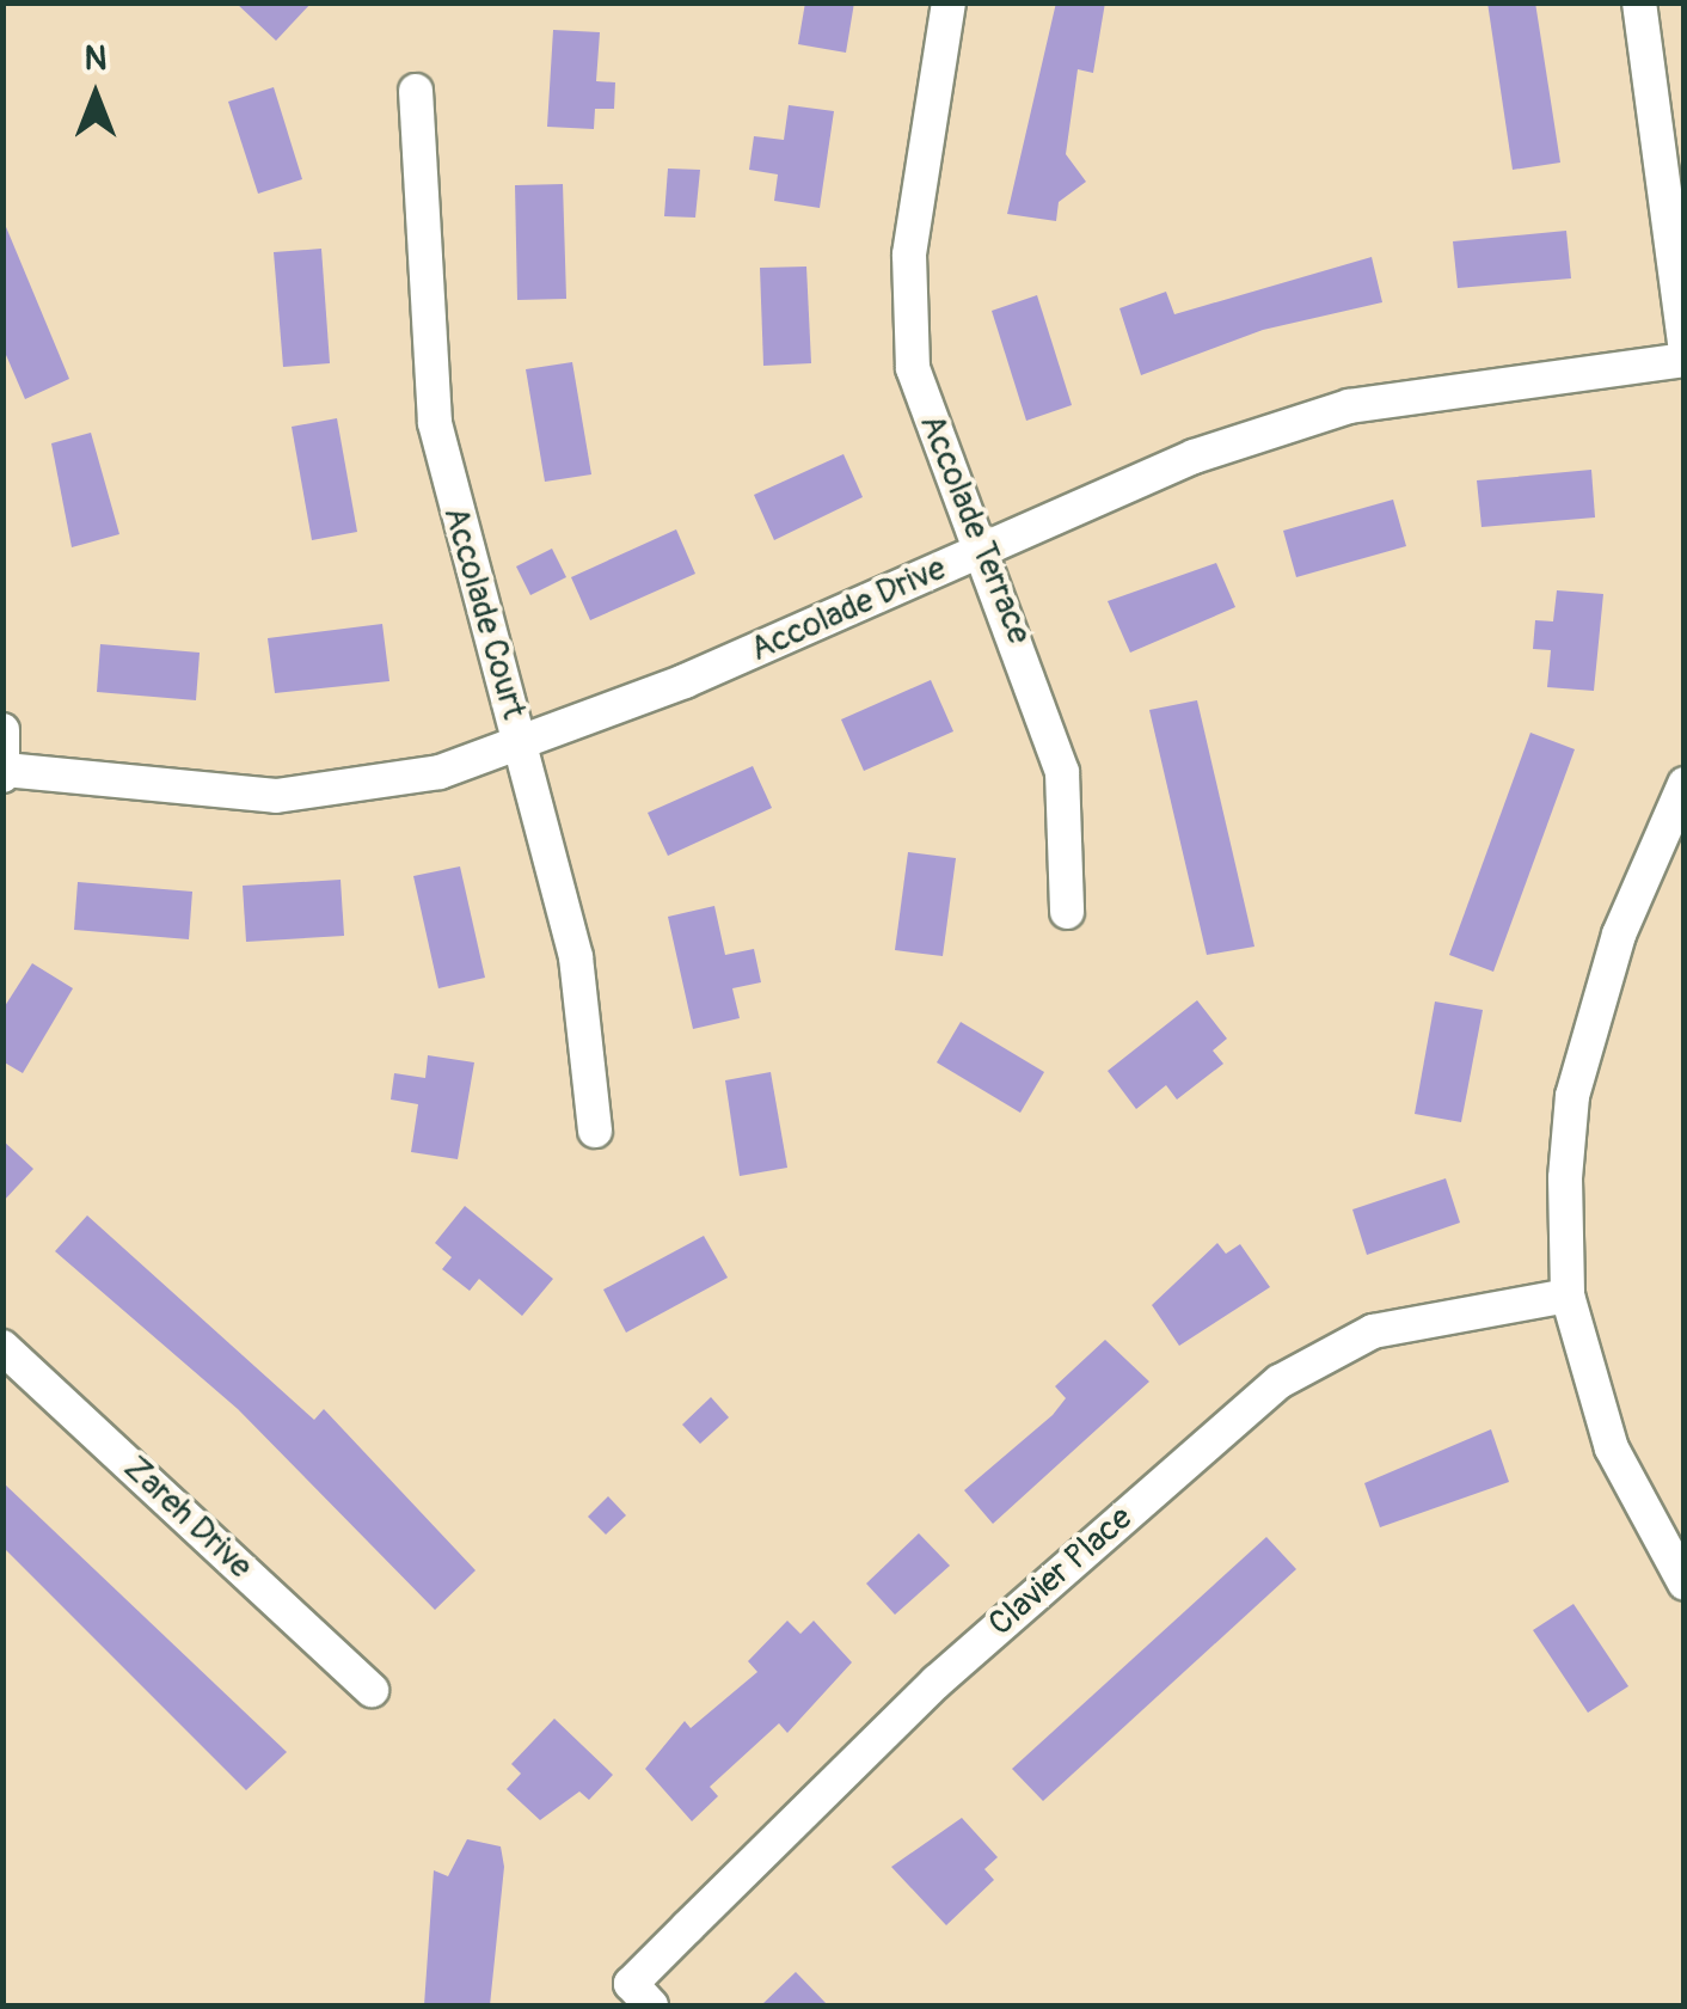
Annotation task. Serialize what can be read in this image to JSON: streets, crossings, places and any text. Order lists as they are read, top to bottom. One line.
{"streets":{"street":["Accolade Terrace","Accolade Drive","Accolade Court","Zareh Drive","Clavier Place"]},"crossings":[["Accolade Terrace","Accolade Drive"],["Accolade Drive","Accolade Court"]],"north":"top"}
